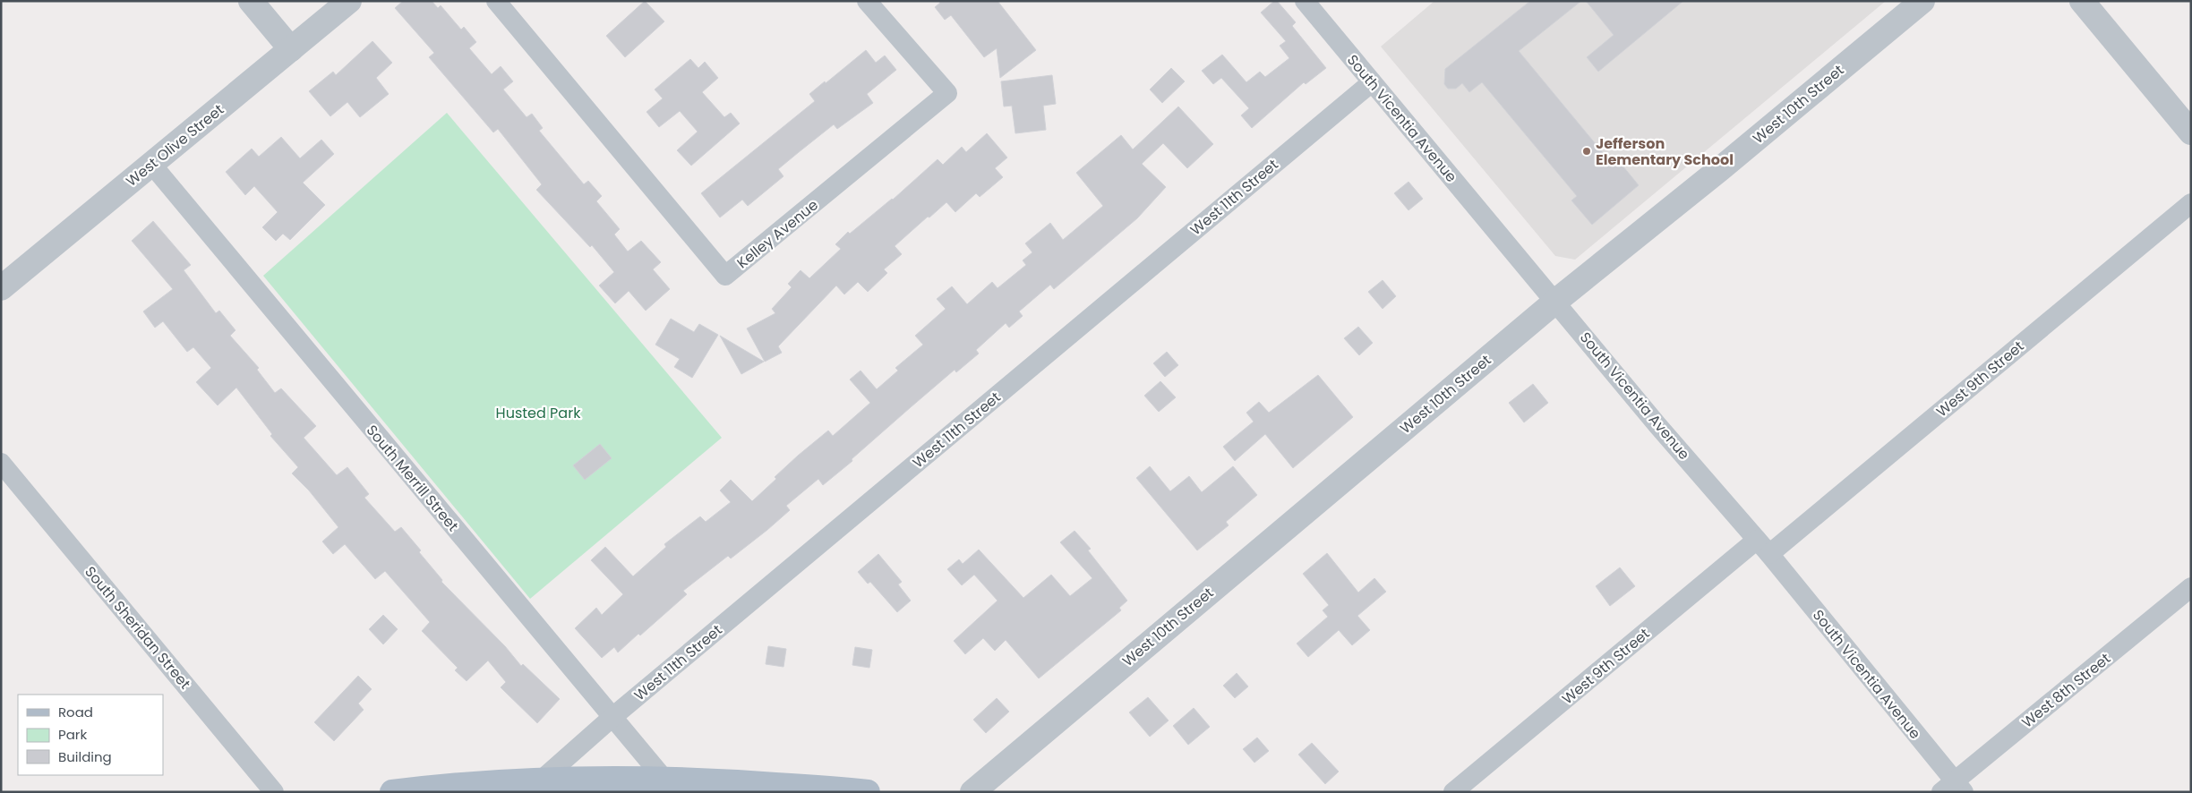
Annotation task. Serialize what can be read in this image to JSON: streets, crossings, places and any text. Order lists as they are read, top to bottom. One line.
{"streets":{"street":["West 10th Street","South Vicentia Avenue","West Olive Street","West 11th Street","Kelley Avenue","West 9th Street","South Merrill Street","South Sheridan Street","West 8th Street"]},"crossings":[["West 10th Street","South Vicentia Avenue"],["South Vicentia Avenue","West 11th Street"],["South Vicentia Avenue","West 9th Street"],["South Vicentia Avenue","West 8th Street"],["West Olive Street","South Merrill Street"],["West 11th Street","South Merrill Street"]],"parks":["Husted Park"],"places":["Jefferson Elementary School"],"legend":["Road","Park","Building"]}
